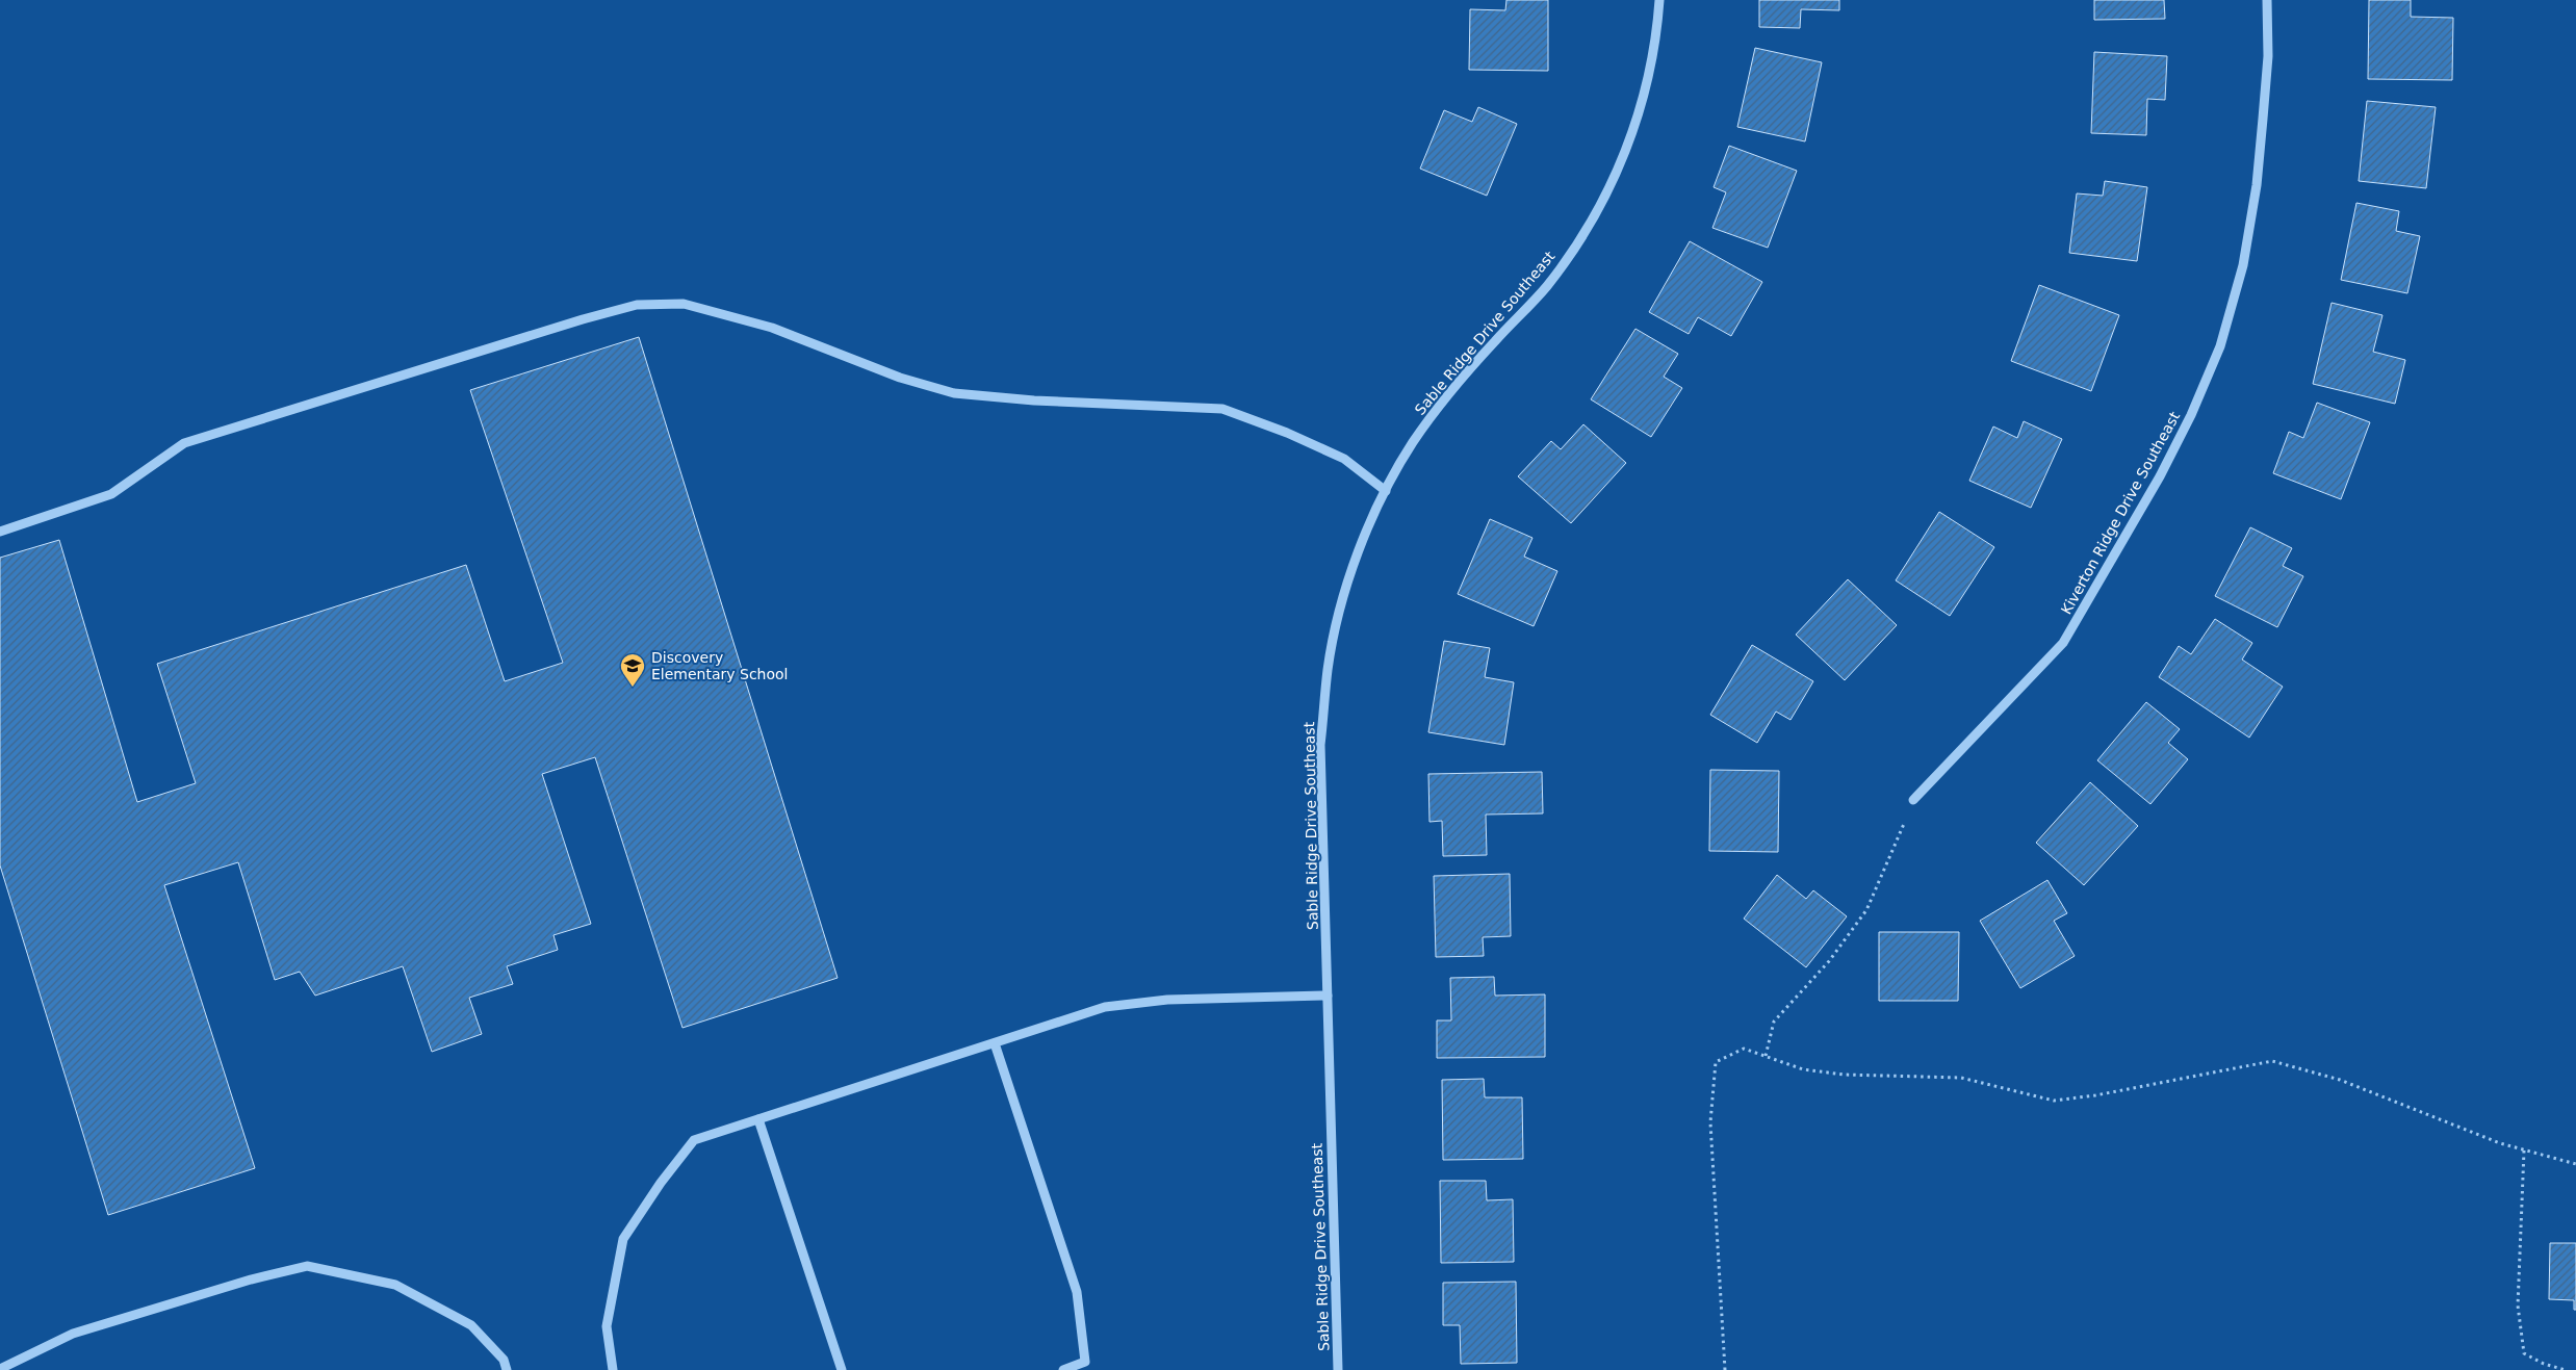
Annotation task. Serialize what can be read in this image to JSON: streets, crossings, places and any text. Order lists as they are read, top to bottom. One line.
{"streets":{"street":["Sable Ridge Drive Southeast","Kiverton Ridge Drive Southeast"]},"places":{"school or university":["Discovery Elementary School"]}}
